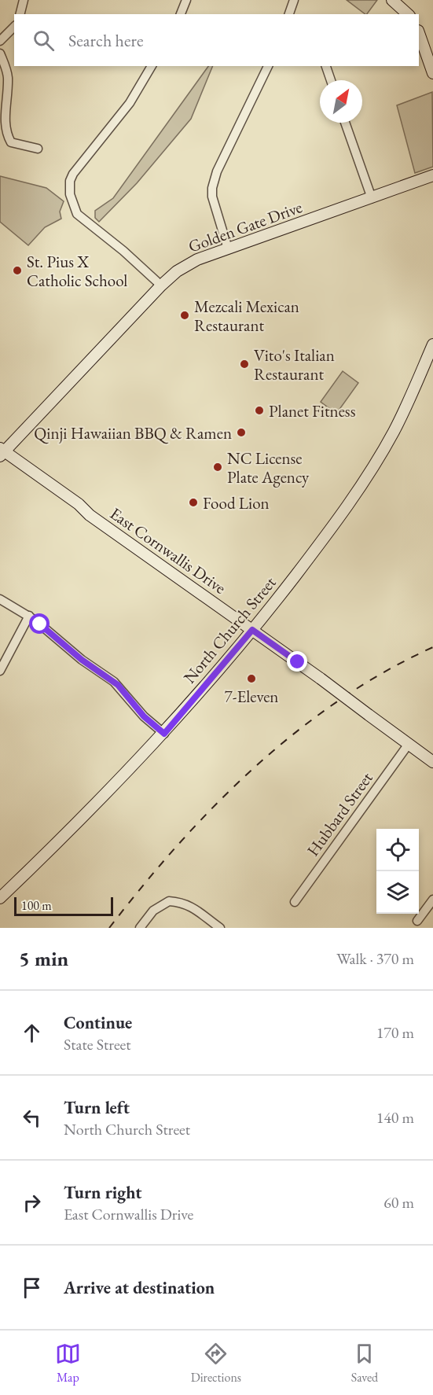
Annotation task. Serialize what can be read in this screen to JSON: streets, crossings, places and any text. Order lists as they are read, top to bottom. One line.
{"streets":{"main road":["Golden Gate Drive","East Cornwallis Drive","North Church Street"],"street":["Hubbard Street"]},"crossings":[["Golden Gate Drive","East Cornwallis Drive"],["East Cornwallis Drive","North Church Street"],["East Cornwallis Drive","Hubbard Street"]],"places":["St. Pius X Catholic School","Mezcali Mexican Restaurant","Vito's Italian Restaurant","Planet Fitness","Qinji Hawaiian BBQ & Ramen","NC License Plate Agency","Food Lion","7-Eleven"],"scale_bar":"100 m","north":"top right","page":{"search":"Search here","scale":"100 m","heading":["5 min","Walk · 370 m"],"list":[["Continue","State Street","170 m"],["Turn left","North Church Street","140 m"],["Turn right","East Cornwallis Drive","60 m"],"Arrive at destination"],"nav":["Map","Directions","Saved"]}}
